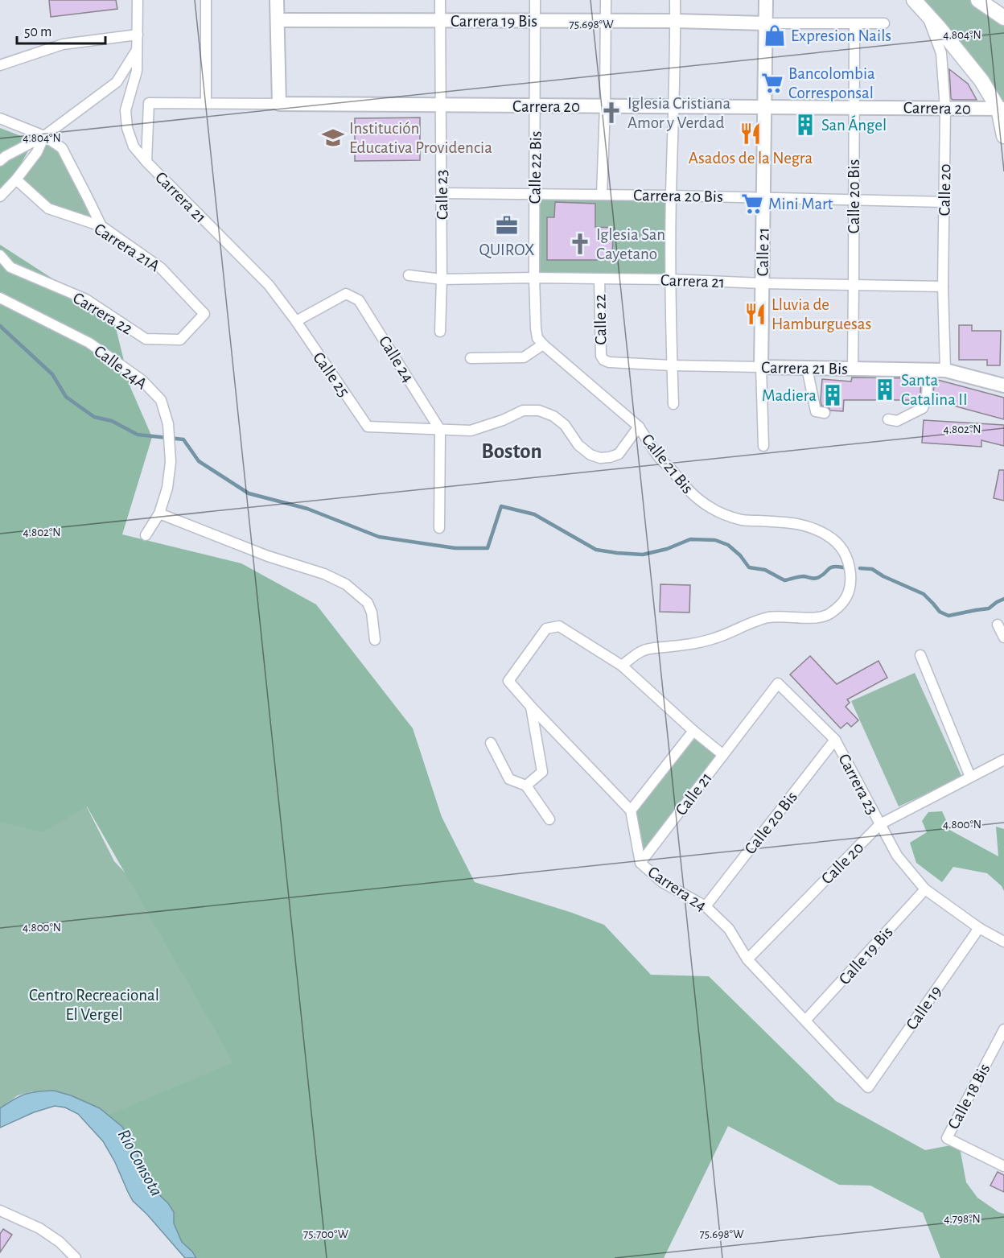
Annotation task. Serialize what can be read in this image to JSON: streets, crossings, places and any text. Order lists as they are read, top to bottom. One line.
{"streets":{"street":["Carrera 19 Bis","Carrera 20","Calle 22 Bis","Calle 20","Calle 23","Carrera 20 Bis","Calle 20 Bis","Carrera 21","Carrera 21A","Calle 21","Carrera 22","Calle 22","Calle 24","Calle 24A","Carrera 21 Bis","Calle 25","Calle 21 Bis","Carrera 23","Carrera 24","Calle 19 Bis","Calle 19","Calle 18 Bis"]},"crossings":[["Carrera 19 Bis","Calle 22 Bis"],["Carrera 19 Bis","Calle 23"],["Carrera 19 Bis","Calle 20 Bis"],["Carrera 19 Bis","Calle 21"],["Carrera 20","Calle 22 Bis"],["Carrera 20","Calle 20"],["Carrera 20","Calle 23"],["Carrera 20","Calle 20 Bis"],["Carrera 20","Carrera 21"],["Carrera 20","Calle 21"],["Calle 22 Bis","Carrera 20 Bis"],["Calle 22 Bis","Carrera 21"],["Calle 20","Carrera 20 Bis"],["Calle 20","Carrera 21"],["Calle 20","Carrera 21 Bis"],["Calle 20","Carrera 23"],["Calle 20","Carrera 24"],["Calle 23","Carrera 20 Bis"],["Calle 23","Carrera 21"],["Carrera 20 Bis","Calle 20 Bis"],["Carrera 20 Bis","Calle 21"],["Calle 20 Bis","Carrera 21"],["Calle 20 Bis","Carrera 21 Bis"],["Calle 20 Bis","Carrera 23"],["Calle 20 Bis","Carrera 24"],["Carrera 21","Calle 21"],["Carrera 21","Calle 22"],["Carrera 21","Calle 24"],["Carrera 21","Calle 25"],["Carrera 21A","Carrera 22"],["Calle 21","Carrera 21 Bis"],["Calle 21","Calle 21 Bis"],["Calle 21","Carrera 23"],["Calle 21","Carrera 24"],["Calle 22","Carrera 21 Bis"],["Calle 24","Calle 25"],["Calle 24","Calle 21 Bis"],["Calle 25","Calle 21 Bis"],["Carrera 23","Calle 19 Bis"],["Carrera 23","Calle 19"],["Carrera 24","Calle 19 Bis"],["Carrera 24","Calle 19"]],"districts":["Boston"],"water":["Río Consota"],"parks":["Centro Recreacional El Vergel"],"places":{"shop":["Expresion Nails"],"supermarket":["Bancolombia Corresponsal","Mini Mart"],"church":["Iglesia Cristiana Amor y Verdad","Iglesia San Cayetano"],"building":["San Ángel","Santa Catalina II","Madiera"],"restaurant":["Asados de la Negra","Lluvia de Hamburguesas"],"school or university":["Institución Educativa Providencia"],"office":["QUIROX"]},"scale_bar":"50 m","coordinates":["75.698°W","4.804°N","4.802°N","4.800°N","4.798°N","75.700°W"]}
